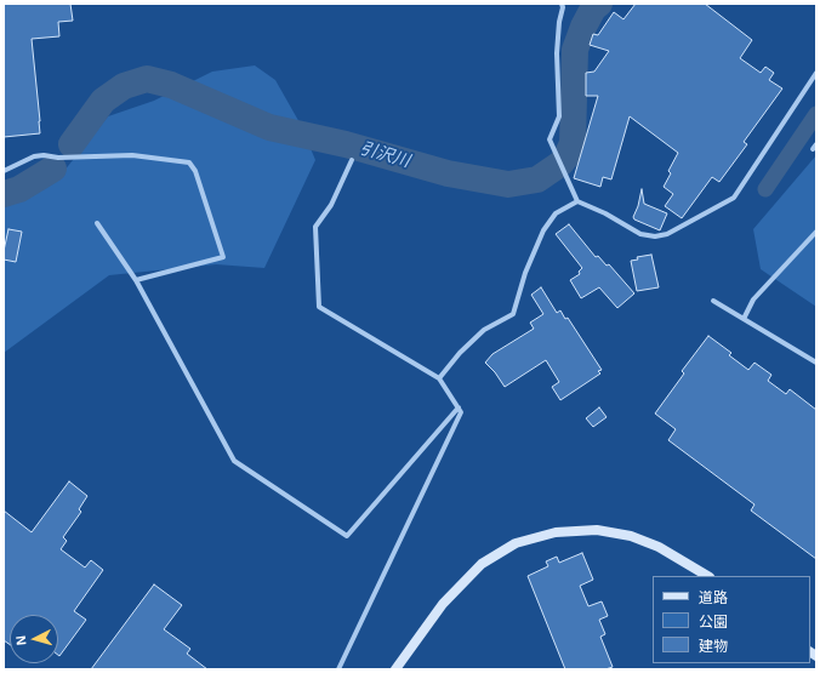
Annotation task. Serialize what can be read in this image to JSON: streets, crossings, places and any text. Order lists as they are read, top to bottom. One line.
{"water":["引沢川"],"legend":["道路","公園","建物"],"north":"left"}
